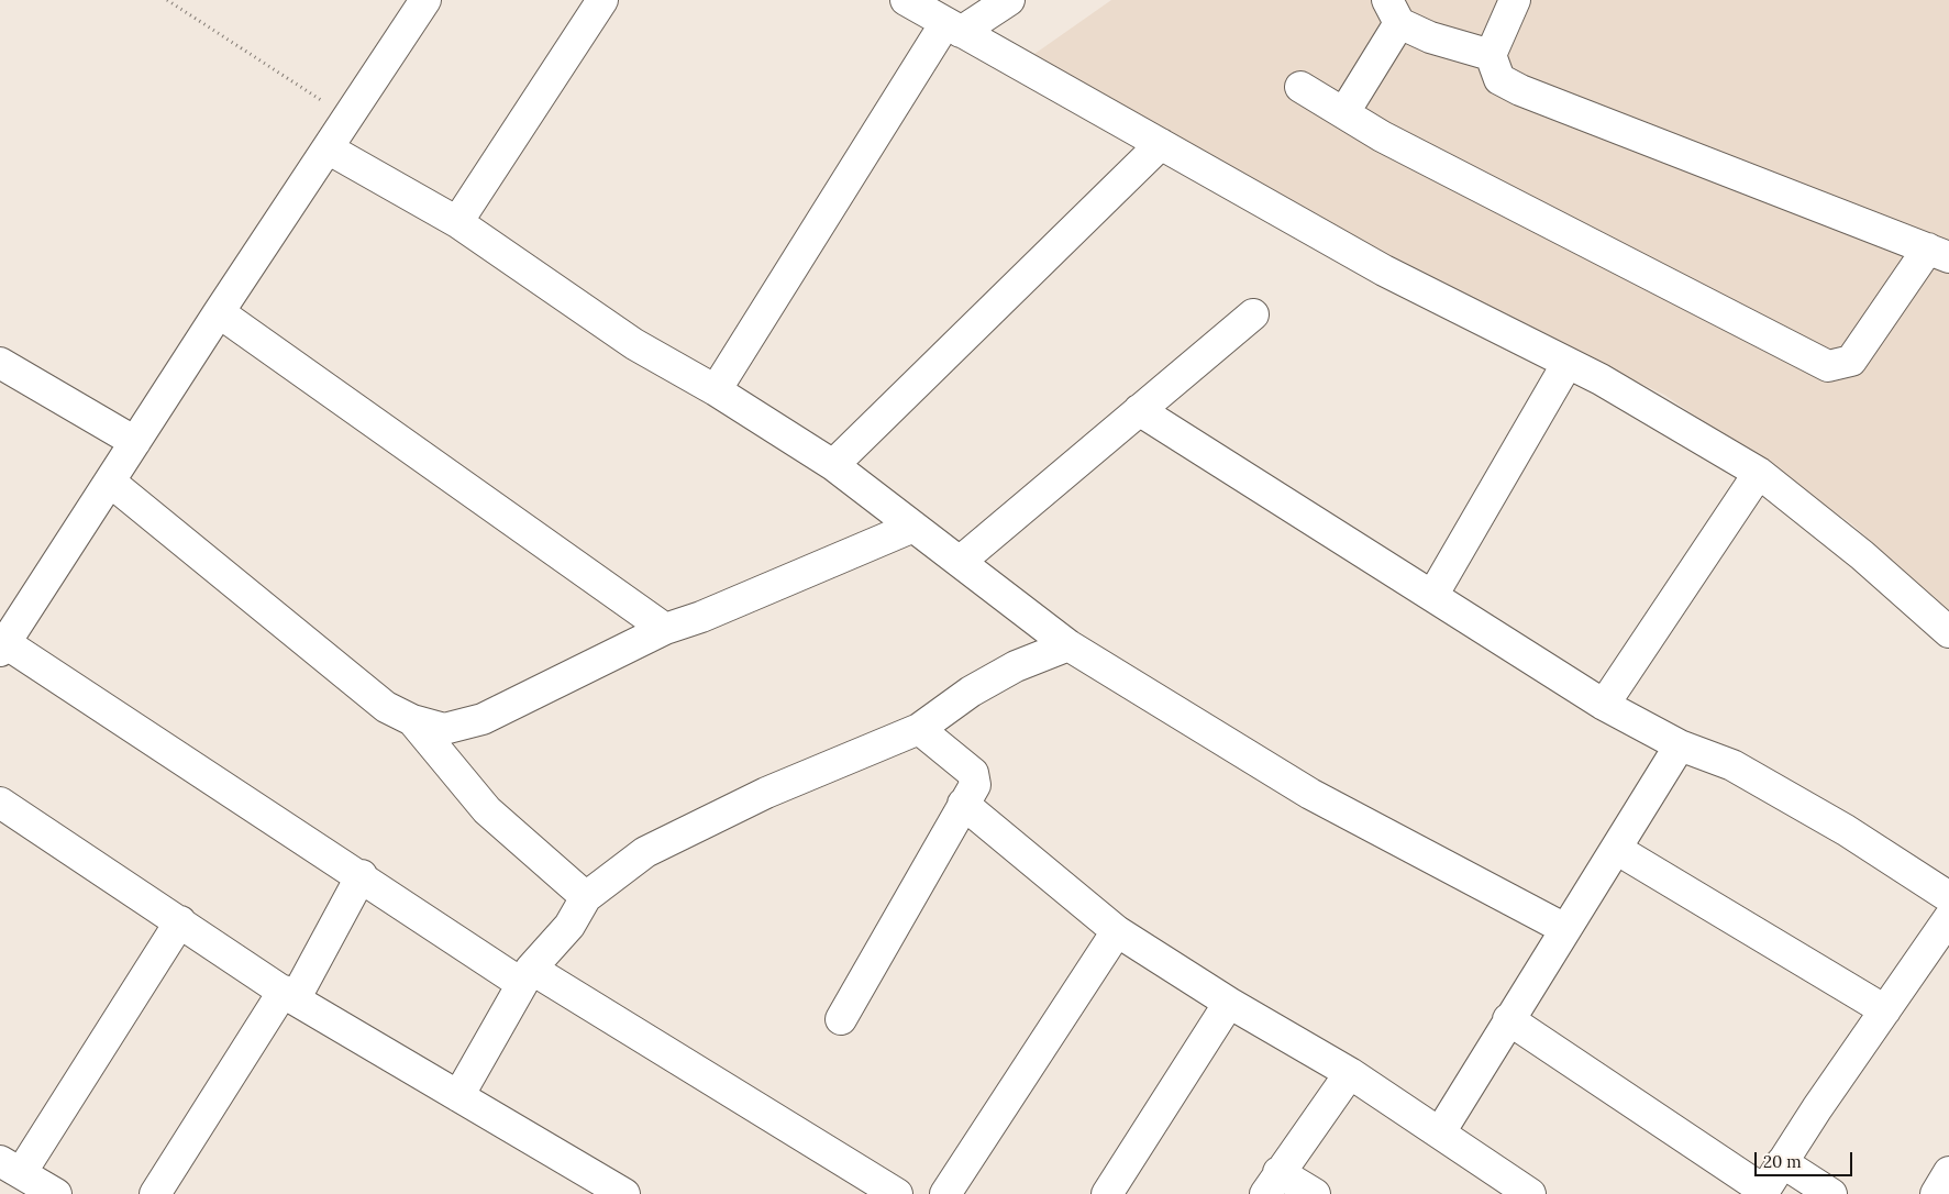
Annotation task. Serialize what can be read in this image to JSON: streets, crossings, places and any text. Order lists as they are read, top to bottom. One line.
{"scale_bar":"20 m"}
